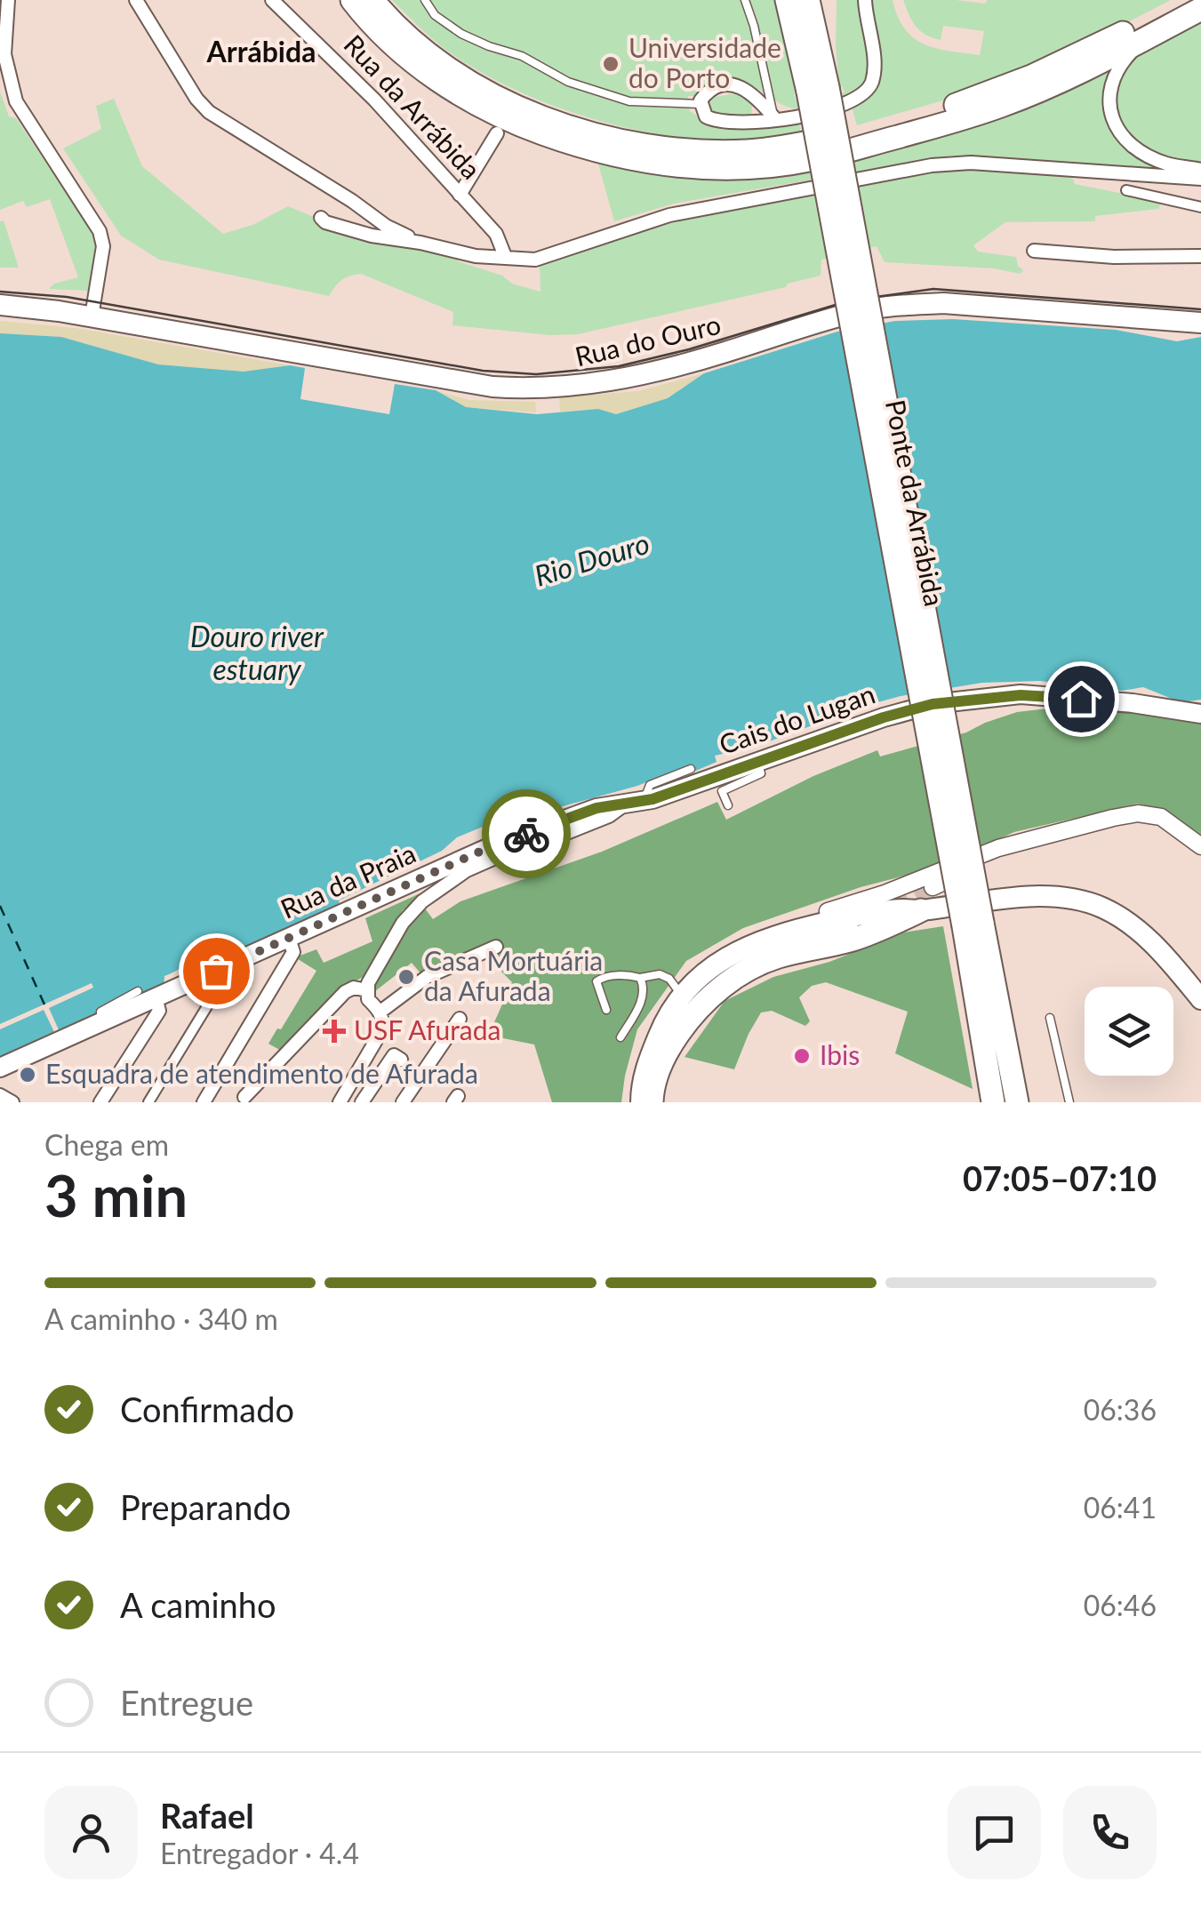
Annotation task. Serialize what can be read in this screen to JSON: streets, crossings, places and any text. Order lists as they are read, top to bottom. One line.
{"streets":{"highway":["Ponte da Arrábida"],"main road":["Rua do Ouro","Cais do Lugan","Rua da Praia"],"street":["Rua da Arrábida"]},"crossings":[["Cais do Lugan","Rua da Praia"]],"districts":["Arrábida"],"water":["Rio Douro","Douro river estuary"],"places":{"other":["Universidade do Porto","Casa Mortuária da Afurada","Ibis","Esquadra de atendimento de Afurada"],"health":["USF Afurada"]},"page":{"heading":["3 min","Chega em","07:05–07:10"],"panel":["Rafael","Entregador · 4.4"],"bar":"A caminho · 340 m","list":[["Confirmado","06:36"],["Preparando","06:41"],["A caminho","06:46"],"Entregue"]}}
